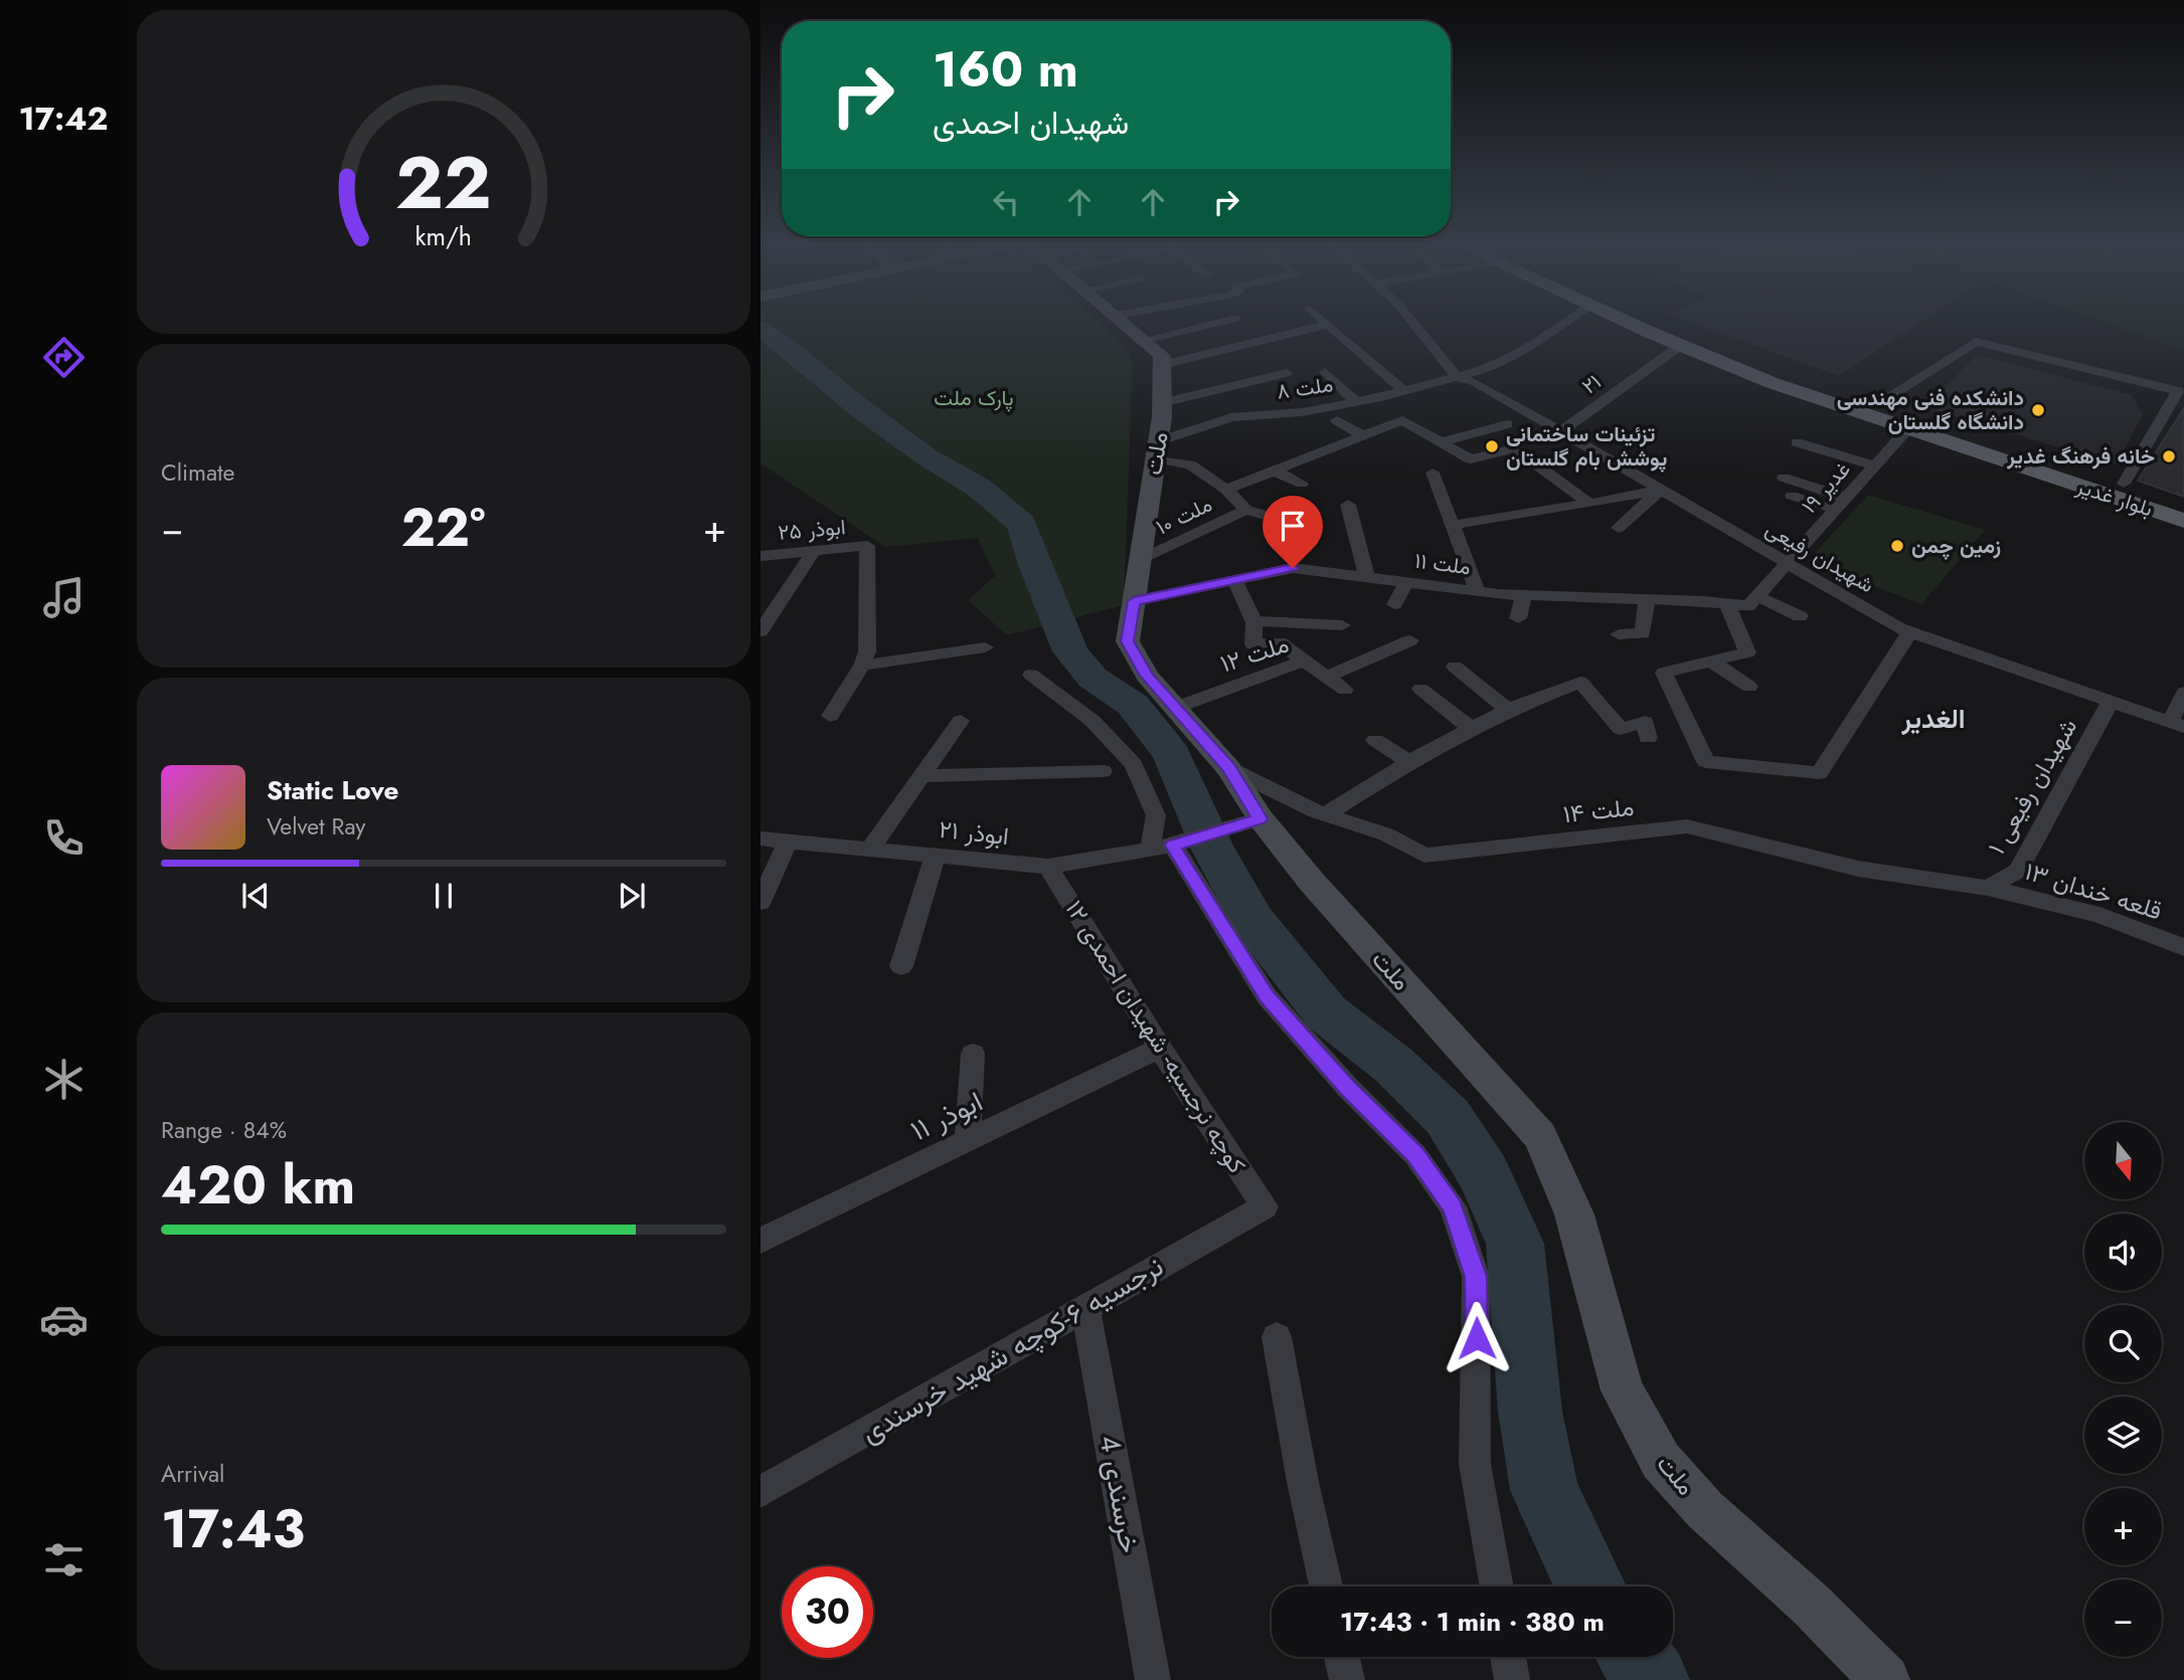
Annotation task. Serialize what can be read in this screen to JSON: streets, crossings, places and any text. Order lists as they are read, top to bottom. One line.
{"streets":{"main road":["ملت","بلوار غدیر"],"street":["۲۱","۸ ملت","۱۹ غدیر","ملت ۱۰","ابوذر ۲۵","شهیدان رفیعی","۱۱ ملت","۱۲ ملت","۱ شهیدان رفیعی","۱۴ ملت","۲۱ ابوذر","۱۳ قلعه خندان","کوچه نرجسیه- شهیدان احمدی ۱۲","ابوذر ۱۱","نرجسیه ۶-کوچه شهید خرسندی","خرسندی 4"]},"crossings":[["۲۱","بلوار غدیر"],["۲۱","شهیدان رفیعی"],["۸ ملت","ملت"],["۸ ملت","شهیدان رفیعی"],["ملت","ملت ۱۰"],["ملت","۱۱ ملت"],["ملت","۱۲ ملت"],["ملت","۱۴ ملت"],["ملت","۲۱ ابوذر"],["۱۹ غدیر","بلوار غدیر"],["۱۹ غدیر","شهیدان رفیعی"],["۱۹ غدیر","۱۱ ملت"],["شهیدان رفیعی","۱ شهیدان رفیعی"],["۱ شهیدان رفیعی","۱۴ ملت"],["۱ شهیدان رفیعی","۱۳ قلعه خندان"],["۱۴ ملت","۱۳ قلعه خندان"],["۲۱ ابوذر","کوچه نرجسیه- شهیدان احمدی ۱۲"],["کوچه نرجسیه- شهیدان احمدی ۱۲","ابوذر ۱۱"],["کوچه نرجسیه- شهیدان احمدی ۱۲","نرجسیه ۶-کوچه شهید خرسندی"],["نرجسیه ۶-کوچه شهید خرسندی","خرسندی 4"]],"districts":["الغدیر"],"parks":["پارک ملت"],"places":["دانشکده فنی مهندسی دانشگاه گلستان","تزئینات ساختمانی پوشش بام گلستان","خانه فرهنگ غدیر","زمین چمن"],"north":"bottom","page":{"tabs":"17:42","turn":["160 m","شهیدان احمدی"],"tile":["Climate",["Range · 84%","420 km"],["Arrival","17:43"]],"heat":["−","22°","+"],"song":["Static Love","Velvet Ray"],"map_buttons":["+","−"],"limit":"30","trip":"17:43 · 1 min · 380 m","gauge":["22","km/h"]}}
